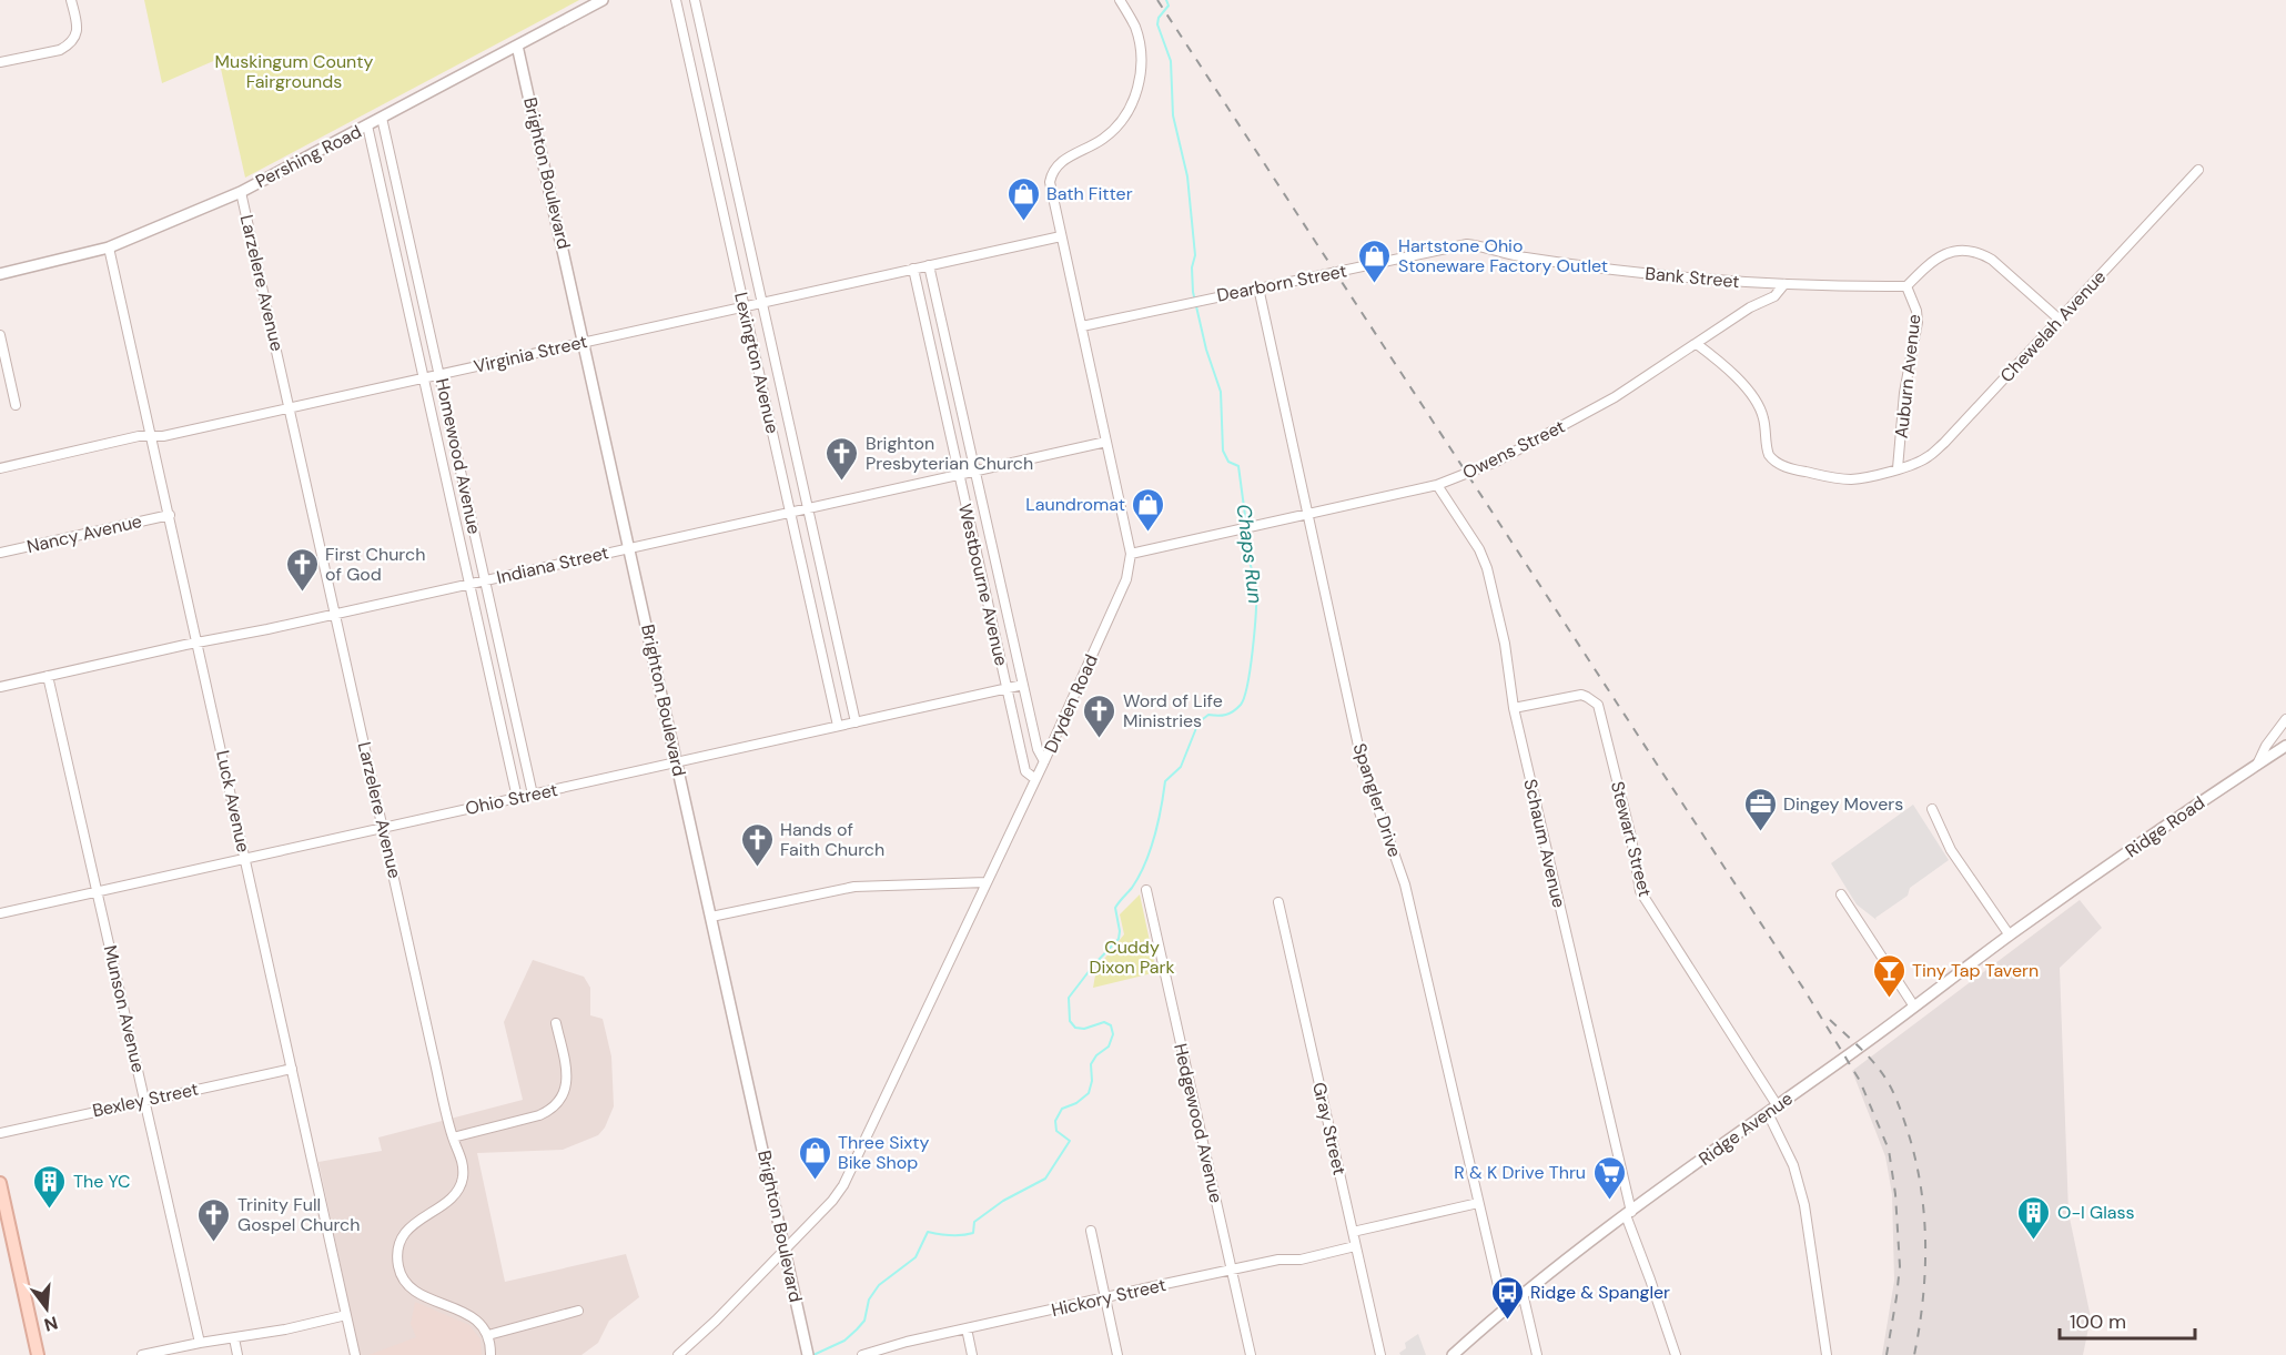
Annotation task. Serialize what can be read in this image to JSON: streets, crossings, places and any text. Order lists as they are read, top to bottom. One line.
{"streets":{"street":["Pershing Road","Brighton Boulevard","Bank Street","Larzelere Avenue","Dearborn Street","Chewelah Avenue","Virginia Street","Lexington Avenue","Auburn Avenue","Owens Street","Homewood Avenue","Nancy Avenue","Indiana Street","Westbourne Avenue","Dryden Road","Ohio Street","Spangler Drive","Luck Avenue","Ridge Road","Stewart Street","Schaum Avenue","Munson Avenue","Bexley Street","Hedgewood Avenue","Gray Street","Ridge Avenue","Hickory Street"]},"crossings":[["Pershing Road","Brighton Boulevard"],["Pershing Road","Larzelere Avenue"],["Pershing Road","Homewood Avenue"],["Pershing Road","Luck Avenue"],["Brighton Boulevard","Virginia Street"],["Brighton Boulevard","Indiana Street"],["Brighton Boulevard","Dryden Road"],["Brighton Boulevard","Ohio Street"],["Bank Street","Dearborn Street"],["Bank Street","Auburn Avenue"],["Bank Street","Owens Street"],["Larzelere Avenue","Virginia Street"],["Larzelere Avenue","Indiana Street"],["Larzelere Avenue","Ohio Street"],["Dearborn Street","Dryden Road"],["Dearborn Street","Spangler Drive"],["Chewelah Avenue","Auburn Avenue"],["Chewelah Avenue","Owens Street"],["Virginia Street","Lexington Avenue"],["Virginia Street","Homewood Avenue"],["Virginia Street","Westbourne Avenue"],["Virginia Street","Dryden Road"],["Virginia Street","Luck Avenue"],["Lexington Avenue","Indiana Street"],["Lexington Avenue","Ohio Street"],["Owens Street","Dryden Road"],["Owens Street","Spangler Drive"],["Owens Street","Schaum Avenue"],["Homewood Avenue","Indiana Street"],["Homewood Avenue","Ohio Street"],["Nancy Avenue","Luck Avenue"],["Indiana Street","Westbourne Avenue"],["Indiana Street","Dryden Road"],["Indiana Street","Luck Avenue"],["Indiana Street","Munson Avenue"],["Westbourne Avenue","Dryden Road"],["Westbourne Avenue","Ohio Street"],["Ohio Street","Luck Avenue"],["Ohio Street","Munson Avenue"],["Spangler Drive","Ridge Avenue"],["Luck Avenue","Bexley Street"],["Ridge Road","Ridge Avenue"],["Stewart Street","Schaum Avenue"],["Stewart Street","Ridge Avenue"],["Schaum Avenue","Ridge Avenue"],["Munson Avenue","Bexley Street"],["Hedgewood Avenue","Hickory Street"],["Gray Street","Hickory Street"]],"water":["Chaps Run"],"parks":["Muskingum County Fairgrounds","Cuddy Dixon Park"],"places":{"shop":["Bath Fitter","Hartstone Ohio Stoneware Factory Outlet","Laundromat","Three Sixty Bike Shop"],"church":["Brighton Presbyterian Church","First Church of God","Word of Life Ministries","Hands of Faith Church","Trinity Full Gospel Church"],"office":["Dingey Movers"],"bar":["Tiny Tap Tavern"],"supermarket":["R & K Drive Thru"],"building":["The YC","O-I Glass"],"bus stop":["Ridge & Spangler"]},"scale_bar":"100 m","north":"bottom"}
